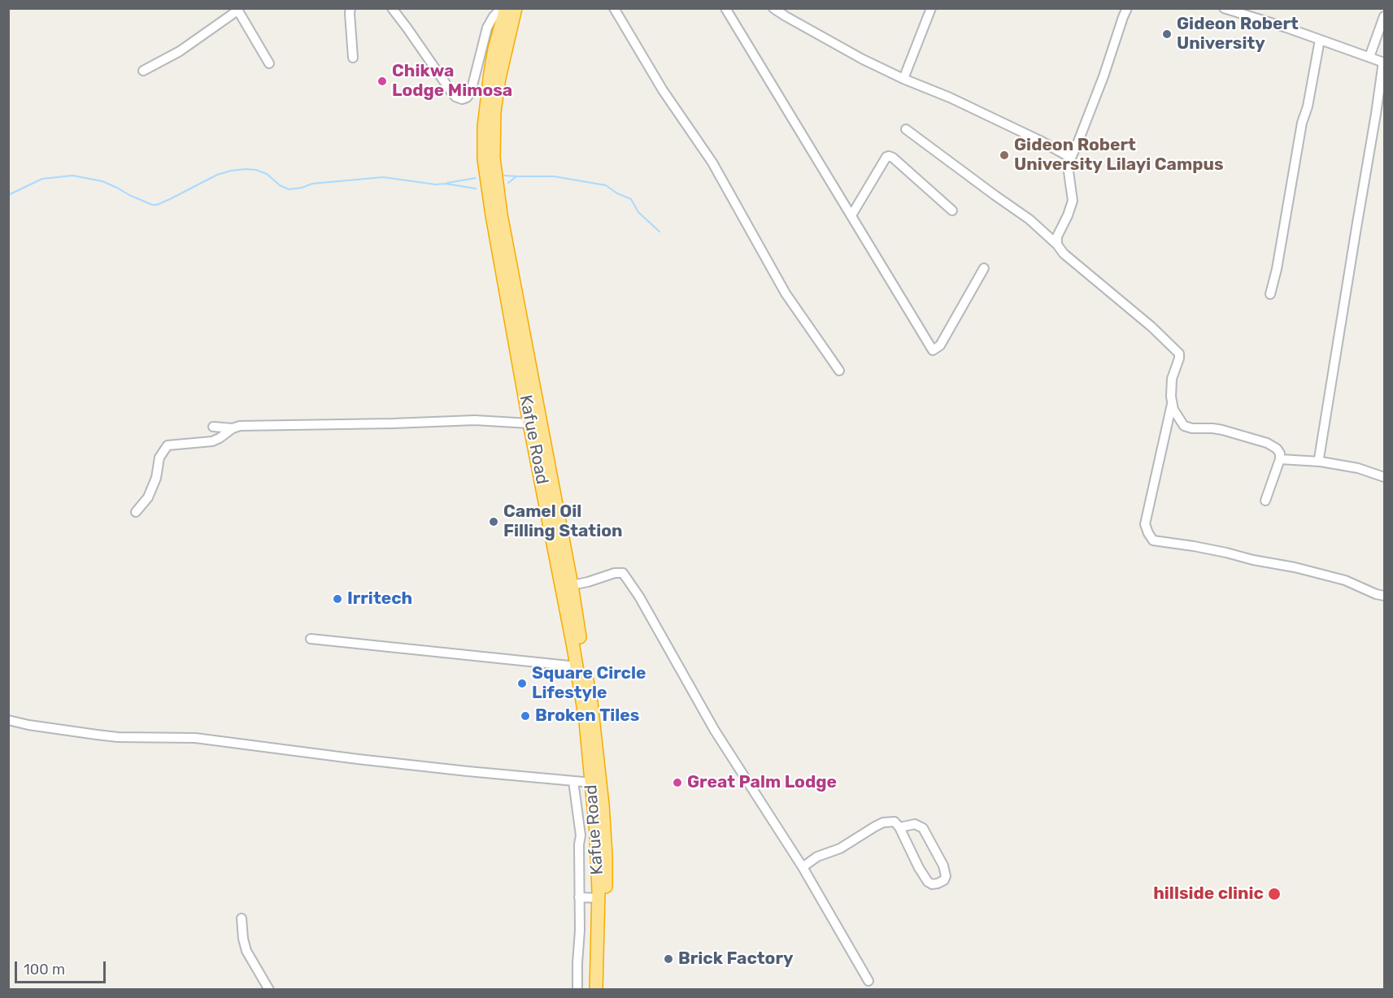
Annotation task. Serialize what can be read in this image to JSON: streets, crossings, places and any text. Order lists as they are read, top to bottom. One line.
{"streets":{"highway":["Kafue Road"]},"places":["Gideon Robert University","Chikwa Lodge Mimosa","Gideon Robert University Lilayi Campus","Camel Oil Filling Station","Irritech","Square Circle Lifestyle","Broken Tiles","Great Palm Lodge","hillside clinic","Brick Factory"],"scale_bar":"100 m"}
